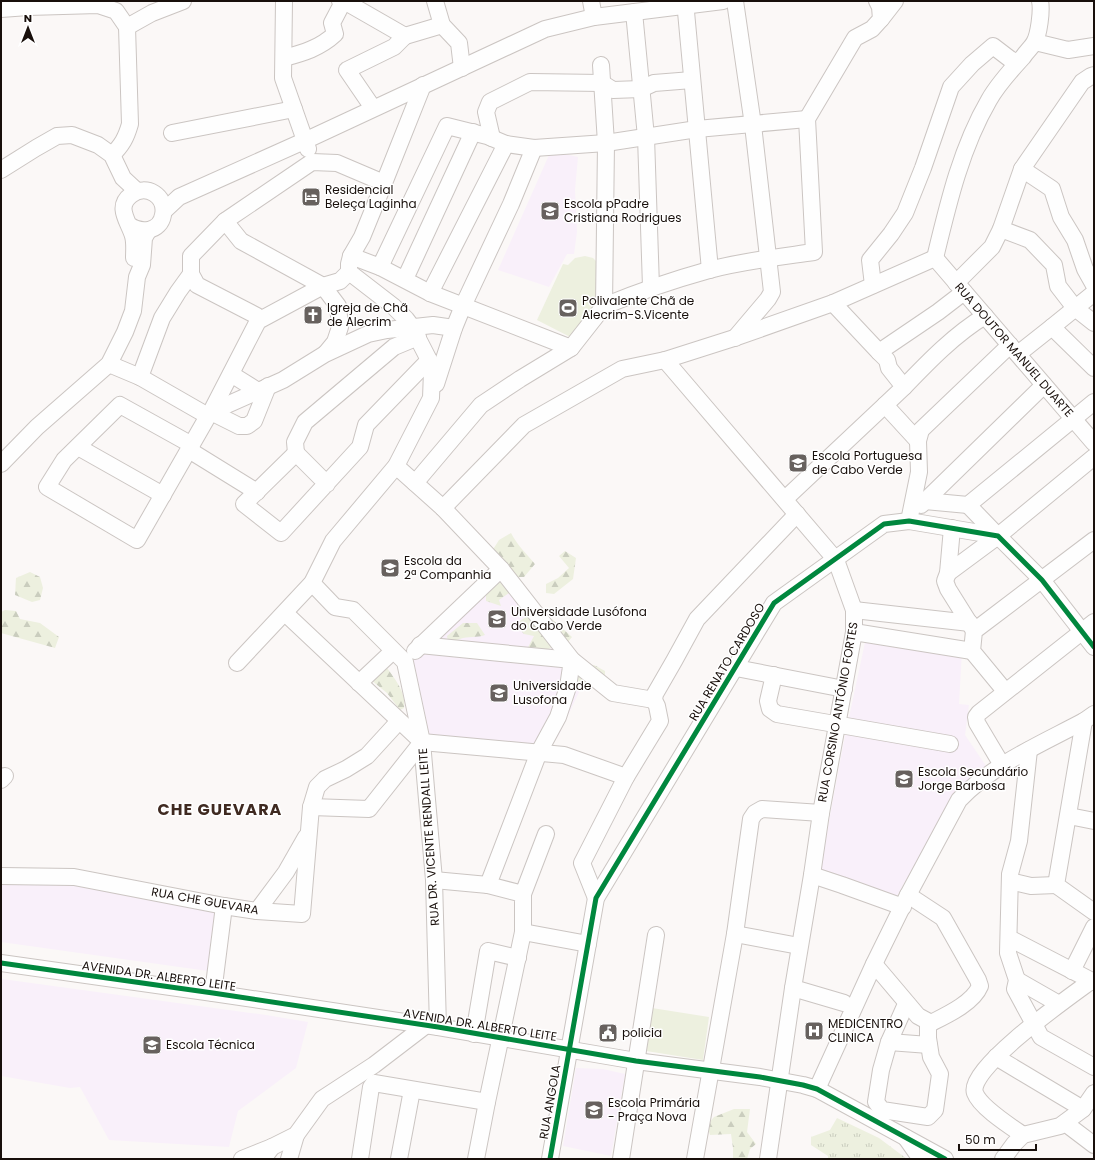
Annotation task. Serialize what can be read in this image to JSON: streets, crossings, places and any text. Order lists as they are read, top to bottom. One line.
{"streets":{"street":["RUA DOUTOR MANUEL DUARTE","RUA RENATO CARDOSO","RUA CORSINO ANTÓNIO FORTES","RUA DR. VICENTE RENDALL LEITE","RUA CHE GUEVARA","AVENIDA DR. ALBERTO LEITE","RUA ANGOLA"]},"crossings":[["RUA RENATO CARDOSO","RUA CORSINO ANTÓNIO FORTES"],["RUA RENATO CARDOSO","AVENIDA DR. ALBERTO LEITE"],["RUA RENATO CARDOSO","RUA ANGOLA"],["RUA CORSINO ANTÓNIO FORTES","AVENIDA DR. ALBERTO LEITE"],["RUA DR. VICENTE RENDALL LEITE","AVENIDA DR. ALBERTO LEITE"],["AVENIDA DR. ALBERTO LEITE","RUA ANGOLA"]],"districts":["CHE GUEVARA"],"places":{"hotel":["Residencial Beleça Laginha"],"school or university":["Escola pPadre Cristiana Rodrigues","Escola Portuguesa de Cabo Verde","Escola da 2ª Companhia","Universidade Lusófona do Cabo Verde","Universidade Lusofona","Escola Secundário Jorge Barbosa","Escola Técnica","Escola Primária - Praça Nova"],"sports":["Polivalente Chã de Alecrim-S.Vicente"],"church":["Igreja de Chã de Alecrim"],"hospital":["MEDICENTRO CLINICA"],"public building":["policia"]},"scale_bar":"50 m","north":"top"}
